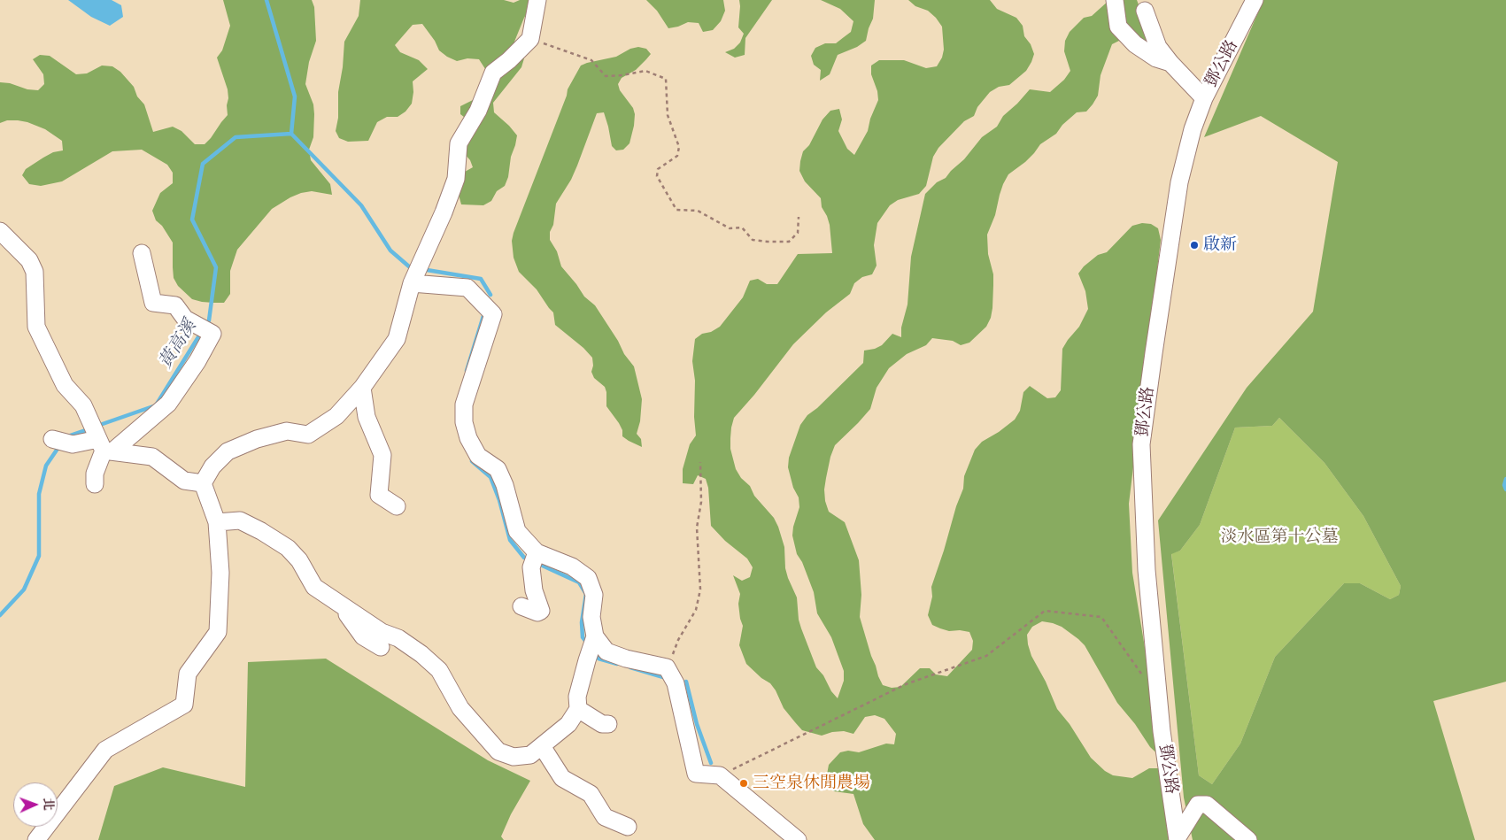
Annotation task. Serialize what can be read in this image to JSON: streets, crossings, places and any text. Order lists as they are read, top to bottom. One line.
{"streets":{"street":["鄧公路"]},"water":["黃高溪"],"parks":["淡水區第十公墓"],"places":["啟新","三空泉休閒農場"],"north":"right"}
